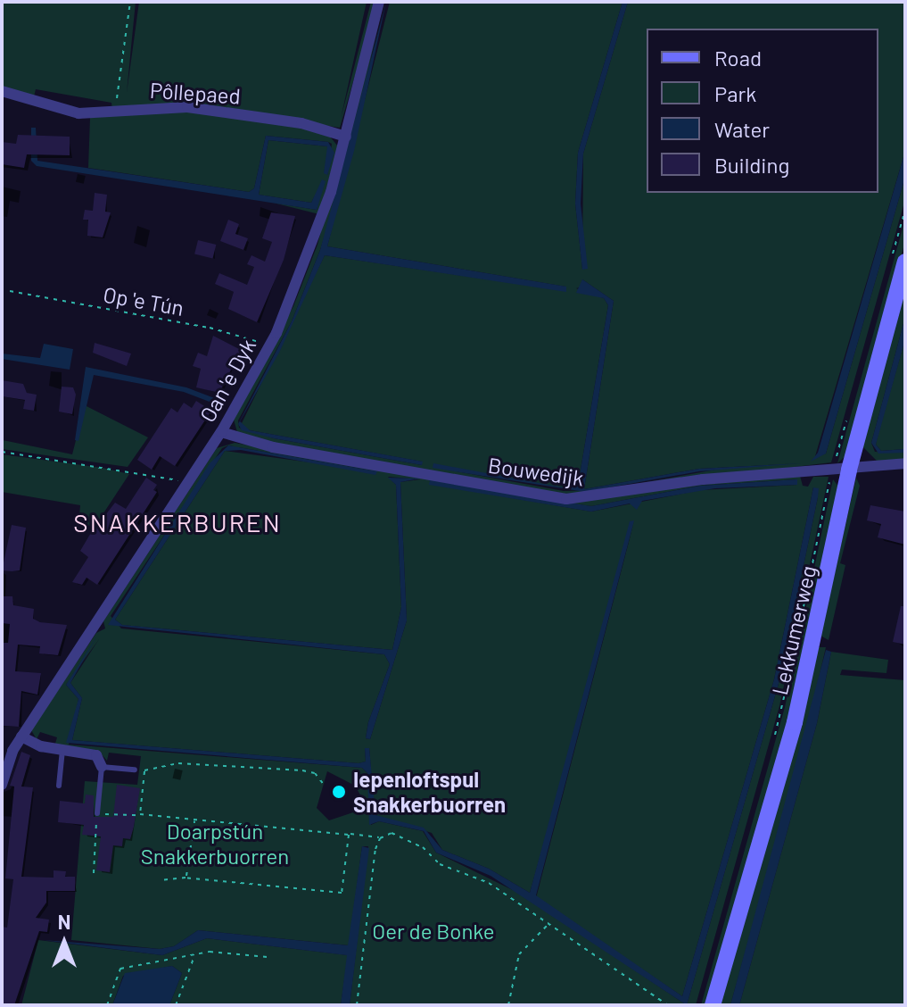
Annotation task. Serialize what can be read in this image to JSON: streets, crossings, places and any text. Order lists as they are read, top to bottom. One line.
{"streets":{"main road":["Lekkumerweg"],"street":["Pôllepaed","Oan 'e Dyk","Bouwedijk"],"path":["Op 'e Tún"]},"crossings":[["Pôllepaed","Oan 'e Dyk"],["Op 'e Tún","Oan 'e Dyk"],["Oan 'e Dyk","Bouwedijk"],["Bouwedijk","Lekkumerweg"]],"districts":["SNAKKERBUREN"],"parks":["Doarpstún Snakkerbuorren","Oer de Bonke"],"places":["Iepenloftspul Snakkerbuorren"],"legend":["Road","Park","Water","Building"],"north":"top"}
